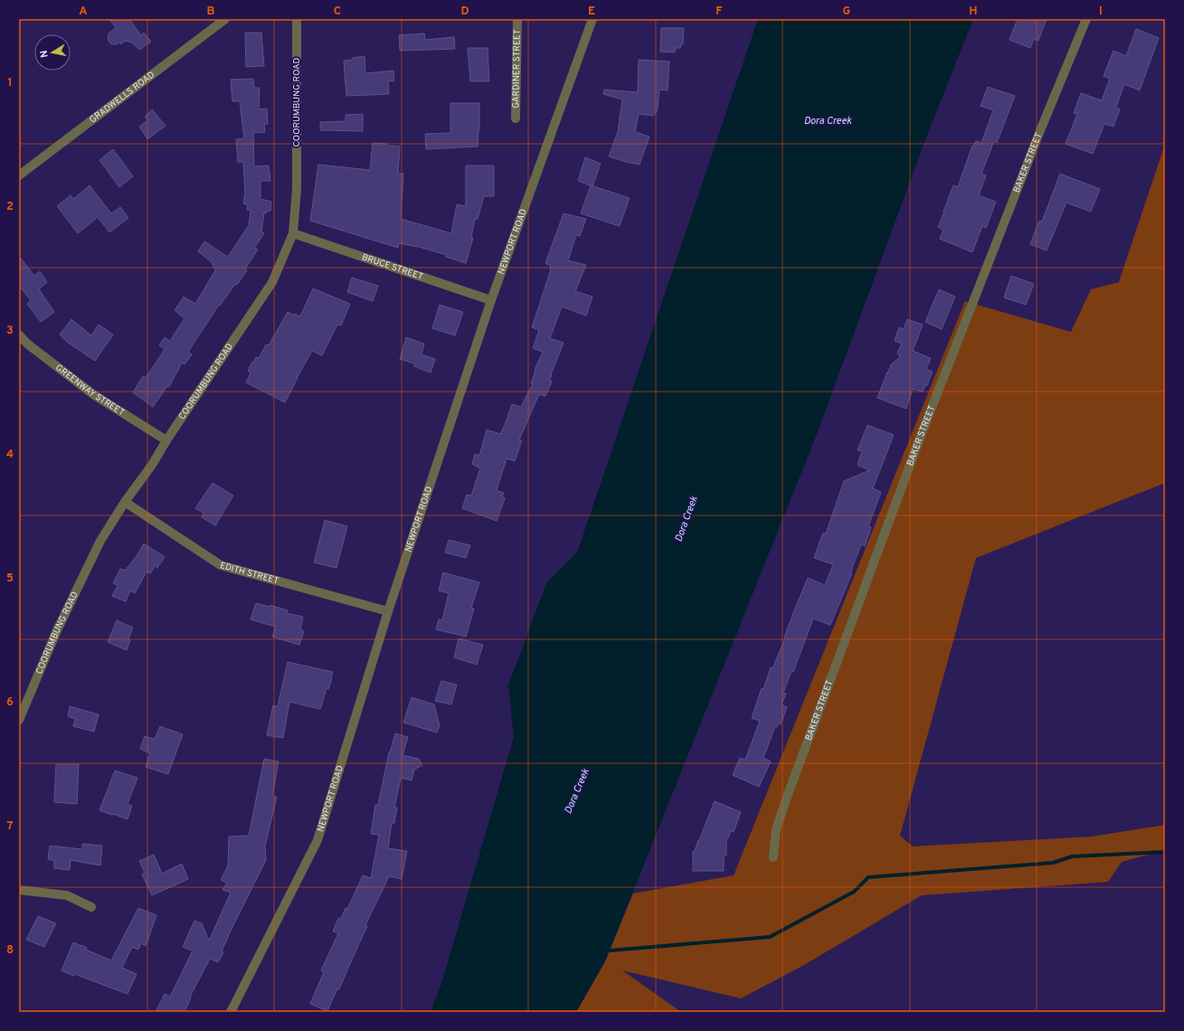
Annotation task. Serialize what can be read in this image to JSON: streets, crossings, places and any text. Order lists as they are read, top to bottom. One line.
{"streets":{"street":["GARDINER STREET","GRADWELLS ROAD","COORUMBUNG ROAD","BAKER STREET","NEWPORT ROAD","BRUCE STREET","GREENWAY STREET","EDITH STREET"]},"crossings":[["COORUMBUNG ROAD","BRUCE STREET"],["COORUMBUNG ROAD","GREENWAY STREET"],["COORUMBUNG ROAD","EDITH STREET"],["NEWPORT ROAD","BRUCE STREET"],["NEWPORT ROAD","EDITH STREET"]],"water":["Dora Creek"],"north":"left","grid":{"columns":["A","B","C","D","E","F","G","H","I"],"rows":["1","2","3","4","5","6","7","8"]}}
